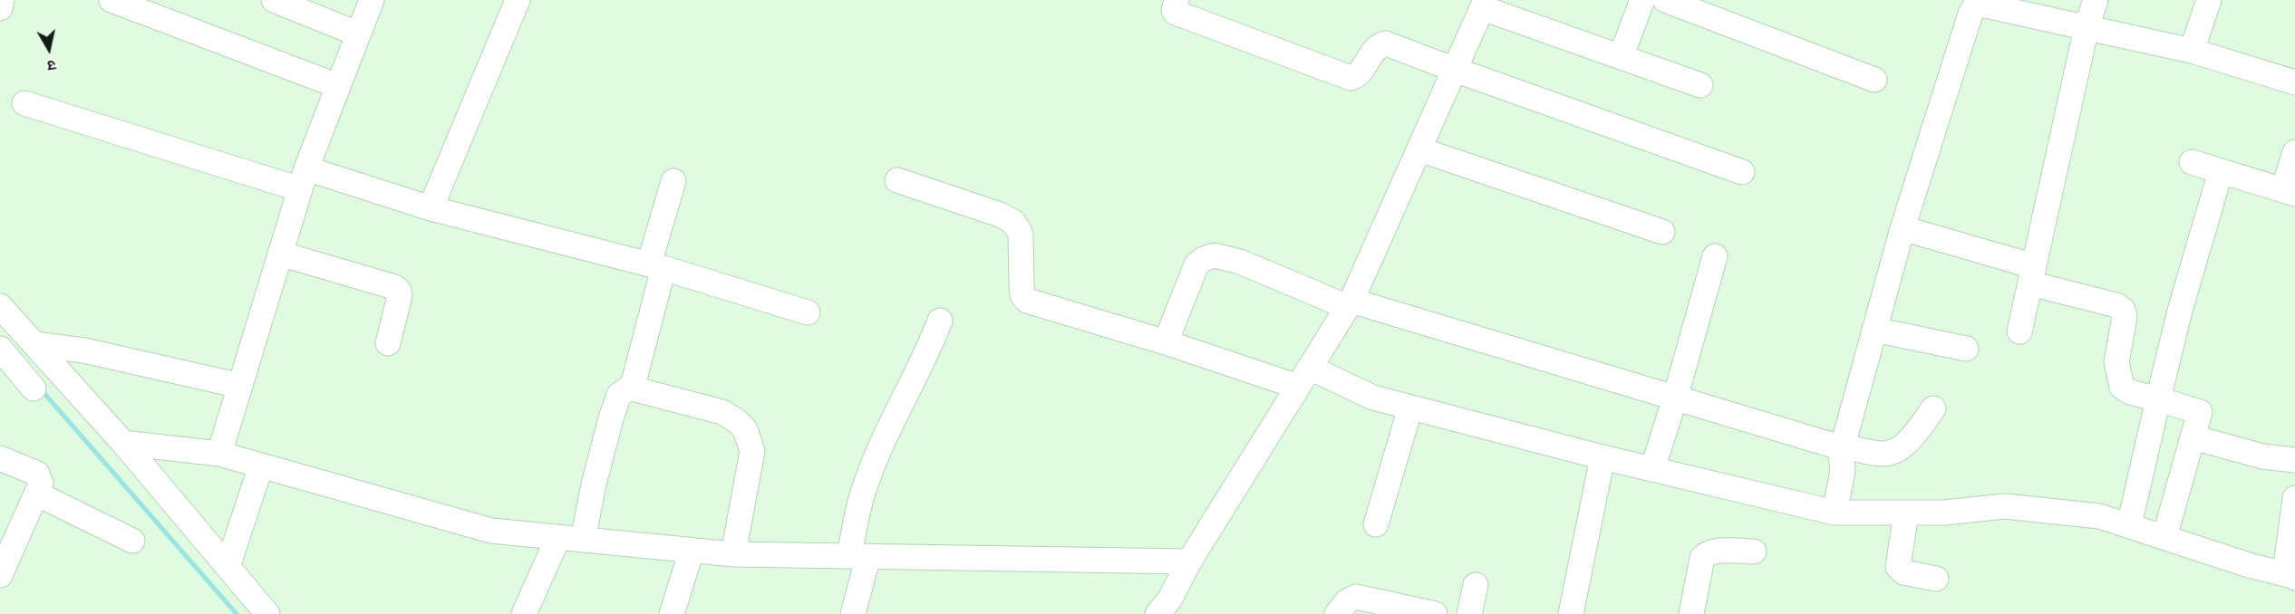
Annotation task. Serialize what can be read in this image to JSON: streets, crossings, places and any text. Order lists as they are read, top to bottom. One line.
{"north":"bottom"}
